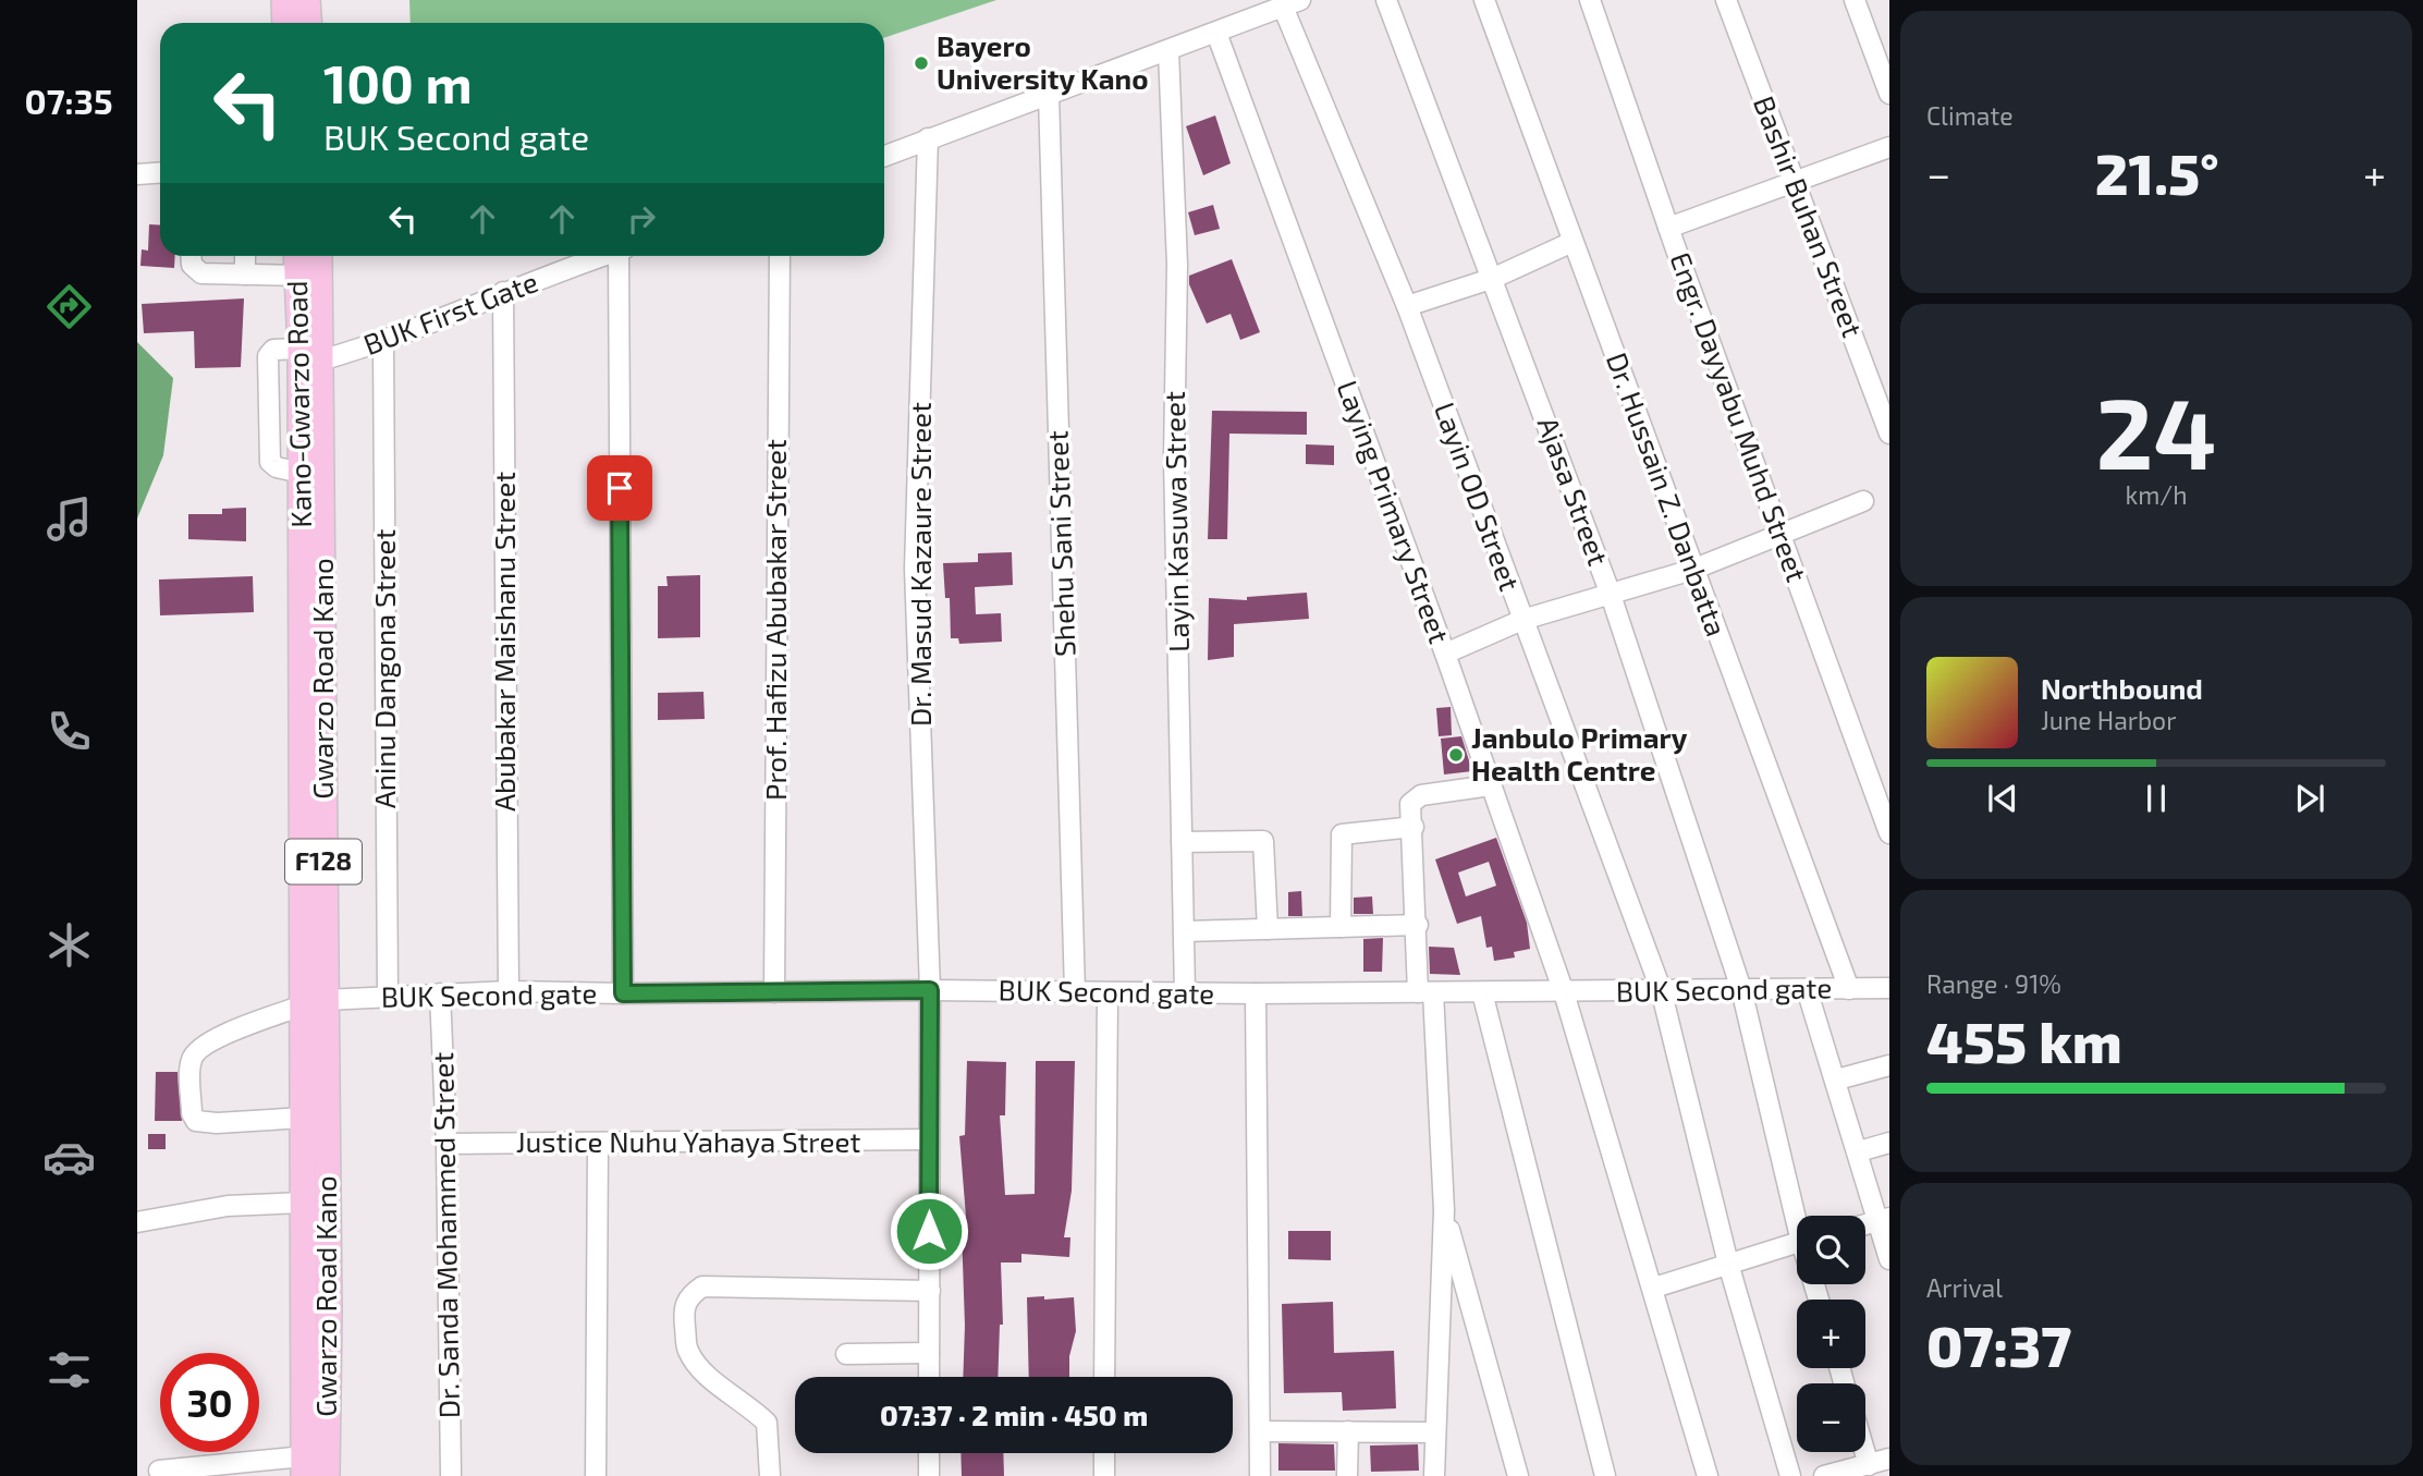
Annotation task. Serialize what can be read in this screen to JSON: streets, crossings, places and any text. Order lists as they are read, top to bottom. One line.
{"streets":{"main road":["Kano-Gwarzo Road","Gwarzo Road Kano","F128"],"street":["Bashir Buhan Street","BUK First Gate","Engr. Dayyabu Muhd Street","Ajasa Street","Dr. Hussain Z. Danbatta","Layin OD Street","Laying Primary Street","Layin Kasuwa Street","Shehu Sani Street","Dr. Masud Kazaure Street","Prof. Hafizu Abubakar Street","Abubakar Maishanu Street","Aninu Dangona Street","BUK Second gate","Justice Nuhu Yahaya Street","Dr. Sanda Mohammed Street"]},"crossings":[["BUK First Gate","Kano-Gwarzo Road"],["BUK First Gate","Abubakar Maishanu Street"],["BUK First Gate","Aninu Dangona Street"],["BUK First Gate","Gwarzo Road Kano"],["Kano-Gwarzo Road","Gwarzo Road Kano"],["Kano-Gwarzo Road","BUK Second gate"],["Ajasa Street","BUK Second gate"],["Dr. Hussain Z. Danbatta","BUK Second gate"],["Layin OD Street","BUK Second gate"],["Laying Primary Street","BUK Second gate"],["Layin Kasuwa Street","BUK Second gate"],["Shehu Sani Street","BUK Second gate"],["Dr. Masud Kazaure Street","BUK Second gate"],["Dr. Masud Kazaure Street","Justice Nuhu Yahaya Street"],["Prof. Hafizu Abubakar Street","BUK Second gate"],["Abubakar Maishanu Street","BUK Second gate"],["Aninu Dangona Street","BUK Second gate"],["Gwarzo Road Kano","BUK Second gate"],["BUK Second gate","Dr. Sanda Mohammed Street"],["Justice Nuhu Yahaya Street","Dr. Sanda Mohammed Street"]],"places":["Bayero University Kano","Janbulo Primary Health Centre"],"page":{"tabs":"07:35","tile":["Climate",["24","km/h"],["Range · 91%","455 km"],["Arrival","07:37"]],"turn":["100 m","BUK Second gate"],"heat":["−","21.5°","+"],"song":["Northbound","June Harbor"],"map_buttons":["+","−"],"limit":"30","trip":"07:37 · 2 min · 450 m"}}
